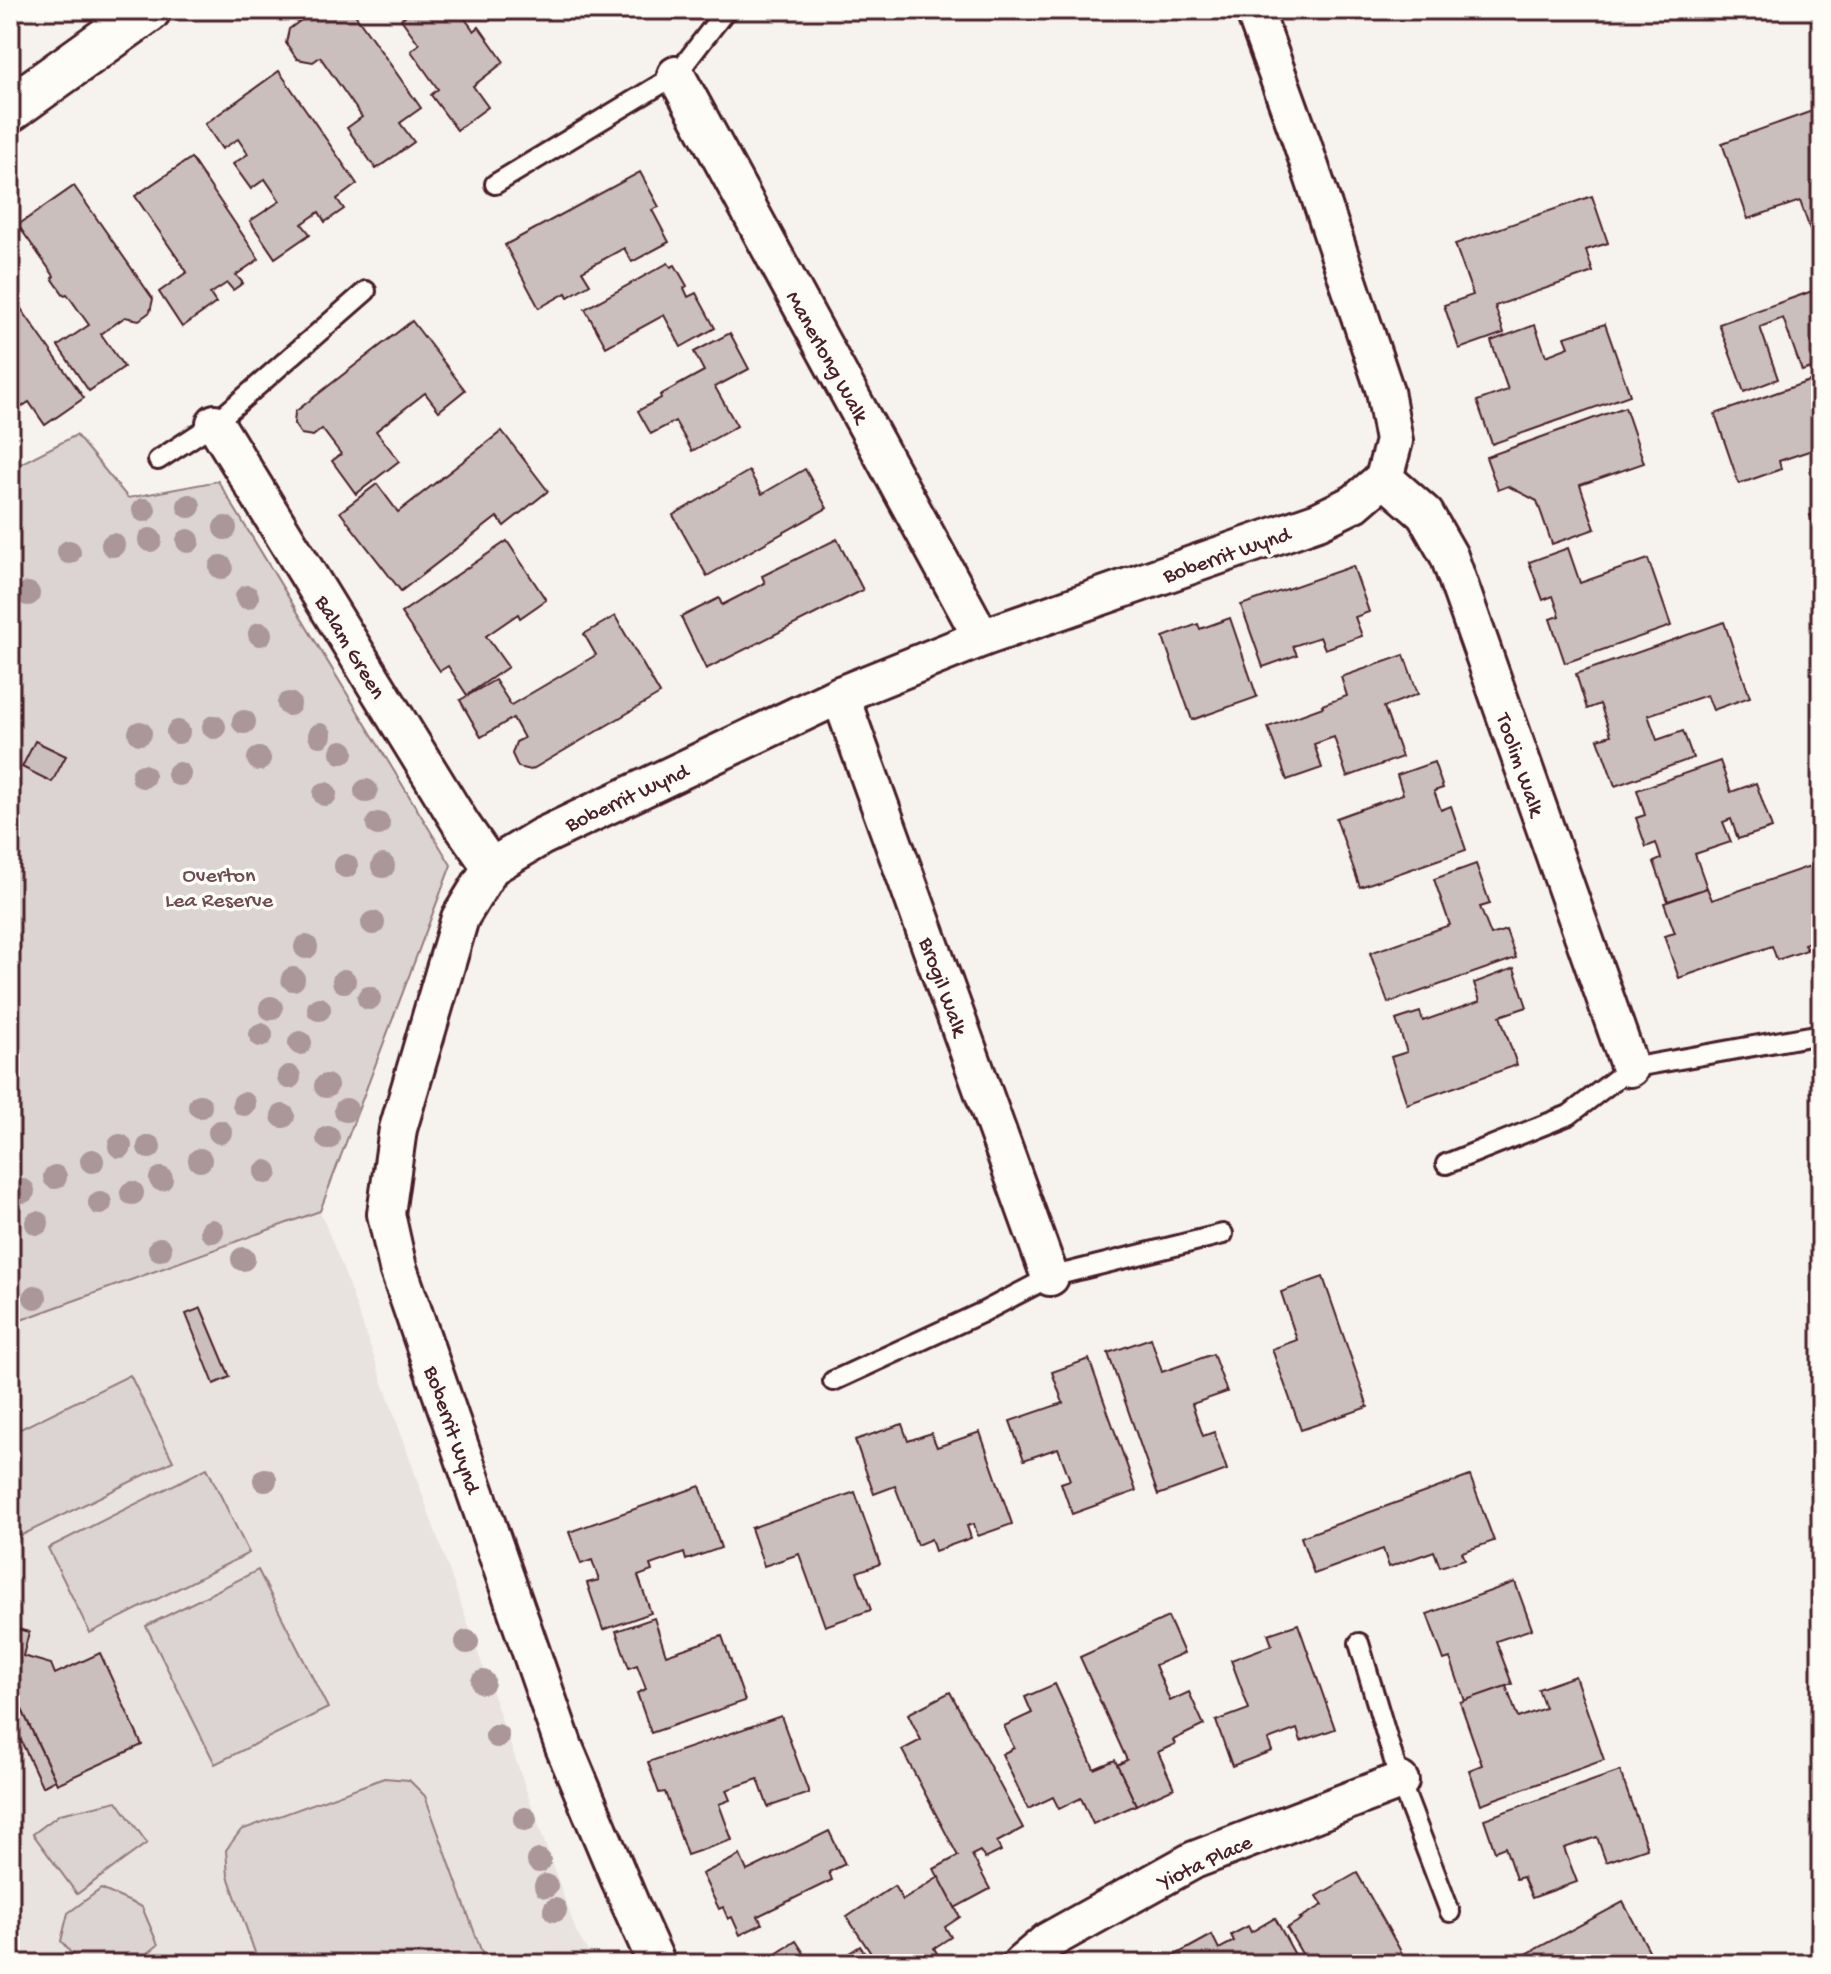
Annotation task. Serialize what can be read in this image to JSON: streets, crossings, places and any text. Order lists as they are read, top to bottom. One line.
{"streets":{"street":["Manerlong Walk","Boberrit Wynd","Balam Green","Toolim Walk","Brogil Walk","Yiota Place"]},"crossings":[["Manerlong Walk","Boberrit Wynd"],["Boberrit Wynd","Balam Green"],["Boberrit Wynd","Toolim Walk"],["Boberrit Wynd","Brogil Walk"]],"parks":["Overton Lea Reserve"]}
